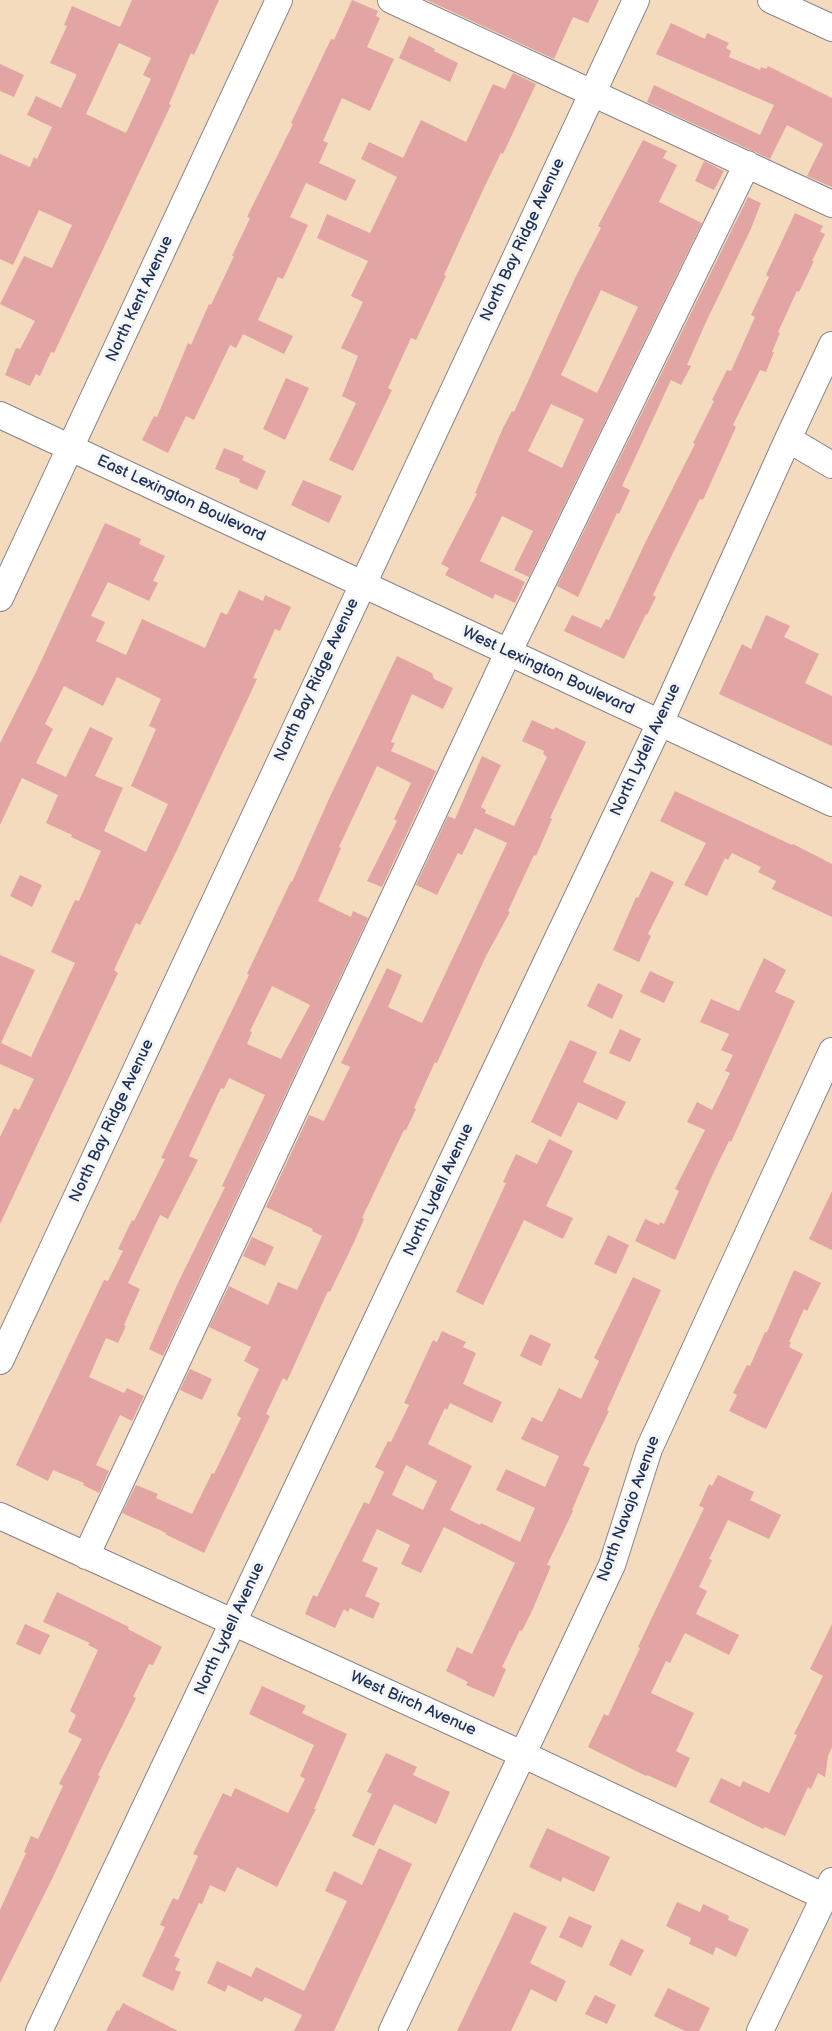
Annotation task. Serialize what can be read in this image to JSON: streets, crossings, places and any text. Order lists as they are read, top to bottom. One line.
{"streets":{"street":["North Bay Ridge Avenue","North Kent Avenue","East Lexington Boulevard","West Lexington Boulevard","North Lydell Avenue","North Navajo Avenue","West Birch Avenue"]},"crossings":[["North Bay Ridge Avenue","East Lexington Boulevard"],["North Bay Ridge Avenue","West Lexington Boulevard"],["North Kent Avenue","East Lexington Boulevard"],["East Lexington Boulevard","West Lexington Boulevard"],["West Lexington Boulevard","North Lydell Avenue"],["North Lydell Avenue","West Birch Avenue"],["North Navajo Avenue","West Birch Avenue"]]}
